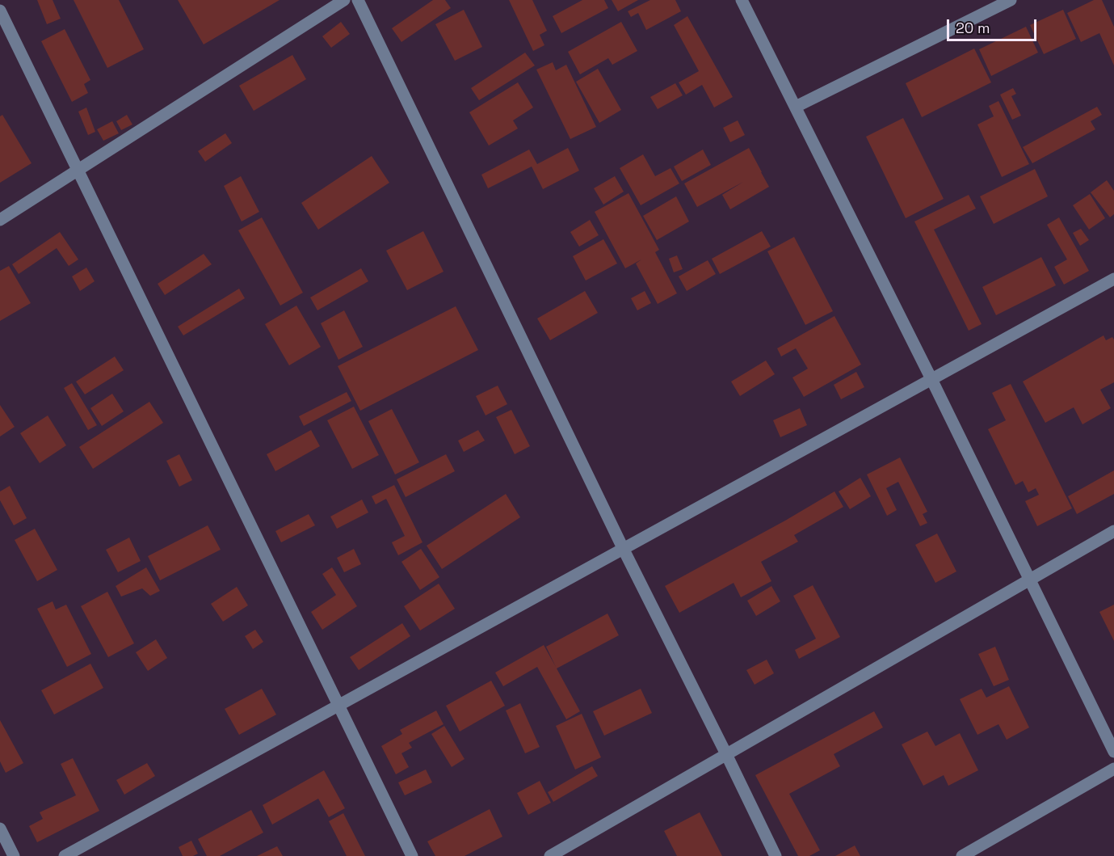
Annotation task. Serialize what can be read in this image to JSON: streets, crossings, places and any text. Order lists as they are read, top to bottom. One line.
{"scale_bar":"20 m"}
